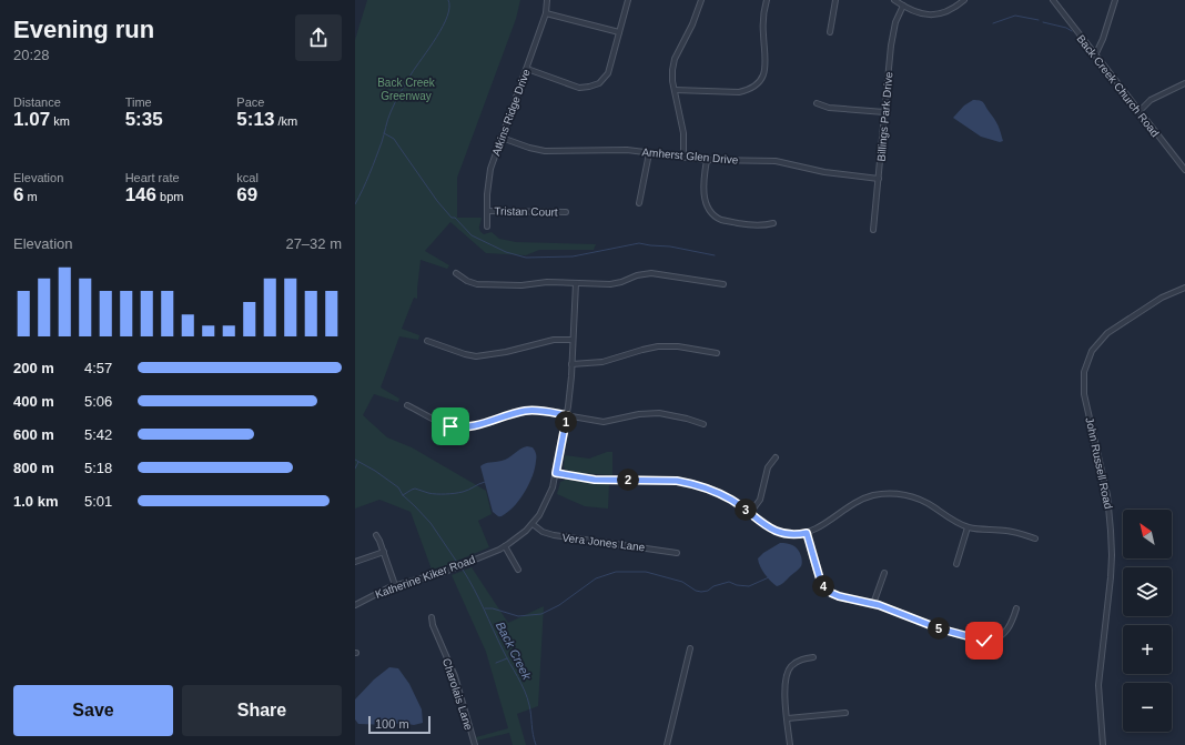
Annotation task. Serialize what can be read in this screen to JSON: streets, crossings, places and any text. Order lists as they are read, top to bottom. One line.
{"streets":{"street":["Back Creek Church Road","Atkins Ridge Drive","Billings Park Drive","Amherst Glen Drive","Tristan Court","John Russell Road","Vera Jones Lane","Katherine Kiker Road","Charolais Lane"]},"crossings":[["Atkins Ridge Drive","Amherst Glen Drive"],["Atkins Ridge Drive","Tristan Court"],["Billings Park Drive","Amherst Glen Drive"],["Vera Jones Lane","Katherine Kiker Road"]],"water":["Back Creek"],"parks":["Back Creek Greenway"],"scale_bar":"100 m","north":"top left","page":{"heading":["Evening run","20:28"],"stats":[["Distance","1.07 km"],["Time","5:35"],["Pace","5:13 /km"],["Elevation","6 m"],["Heart rate","146 bpm"],["kcal","69"]],"chart":["Elevation","27–32 m"],"list":[{"name":"200 m","note":"4:57"},{"name":"400 m","note":"5:06"},{"name":"600 m","note":"5:42"},{"name":"800 m","note":"5:18"},{"name":"1.0 km","note":"5:01"}],"pins":["1","2","3","4","5"],"map_buttons":["+","−"],"buttons":["Save","Share"],"scale":"100 m"}}
